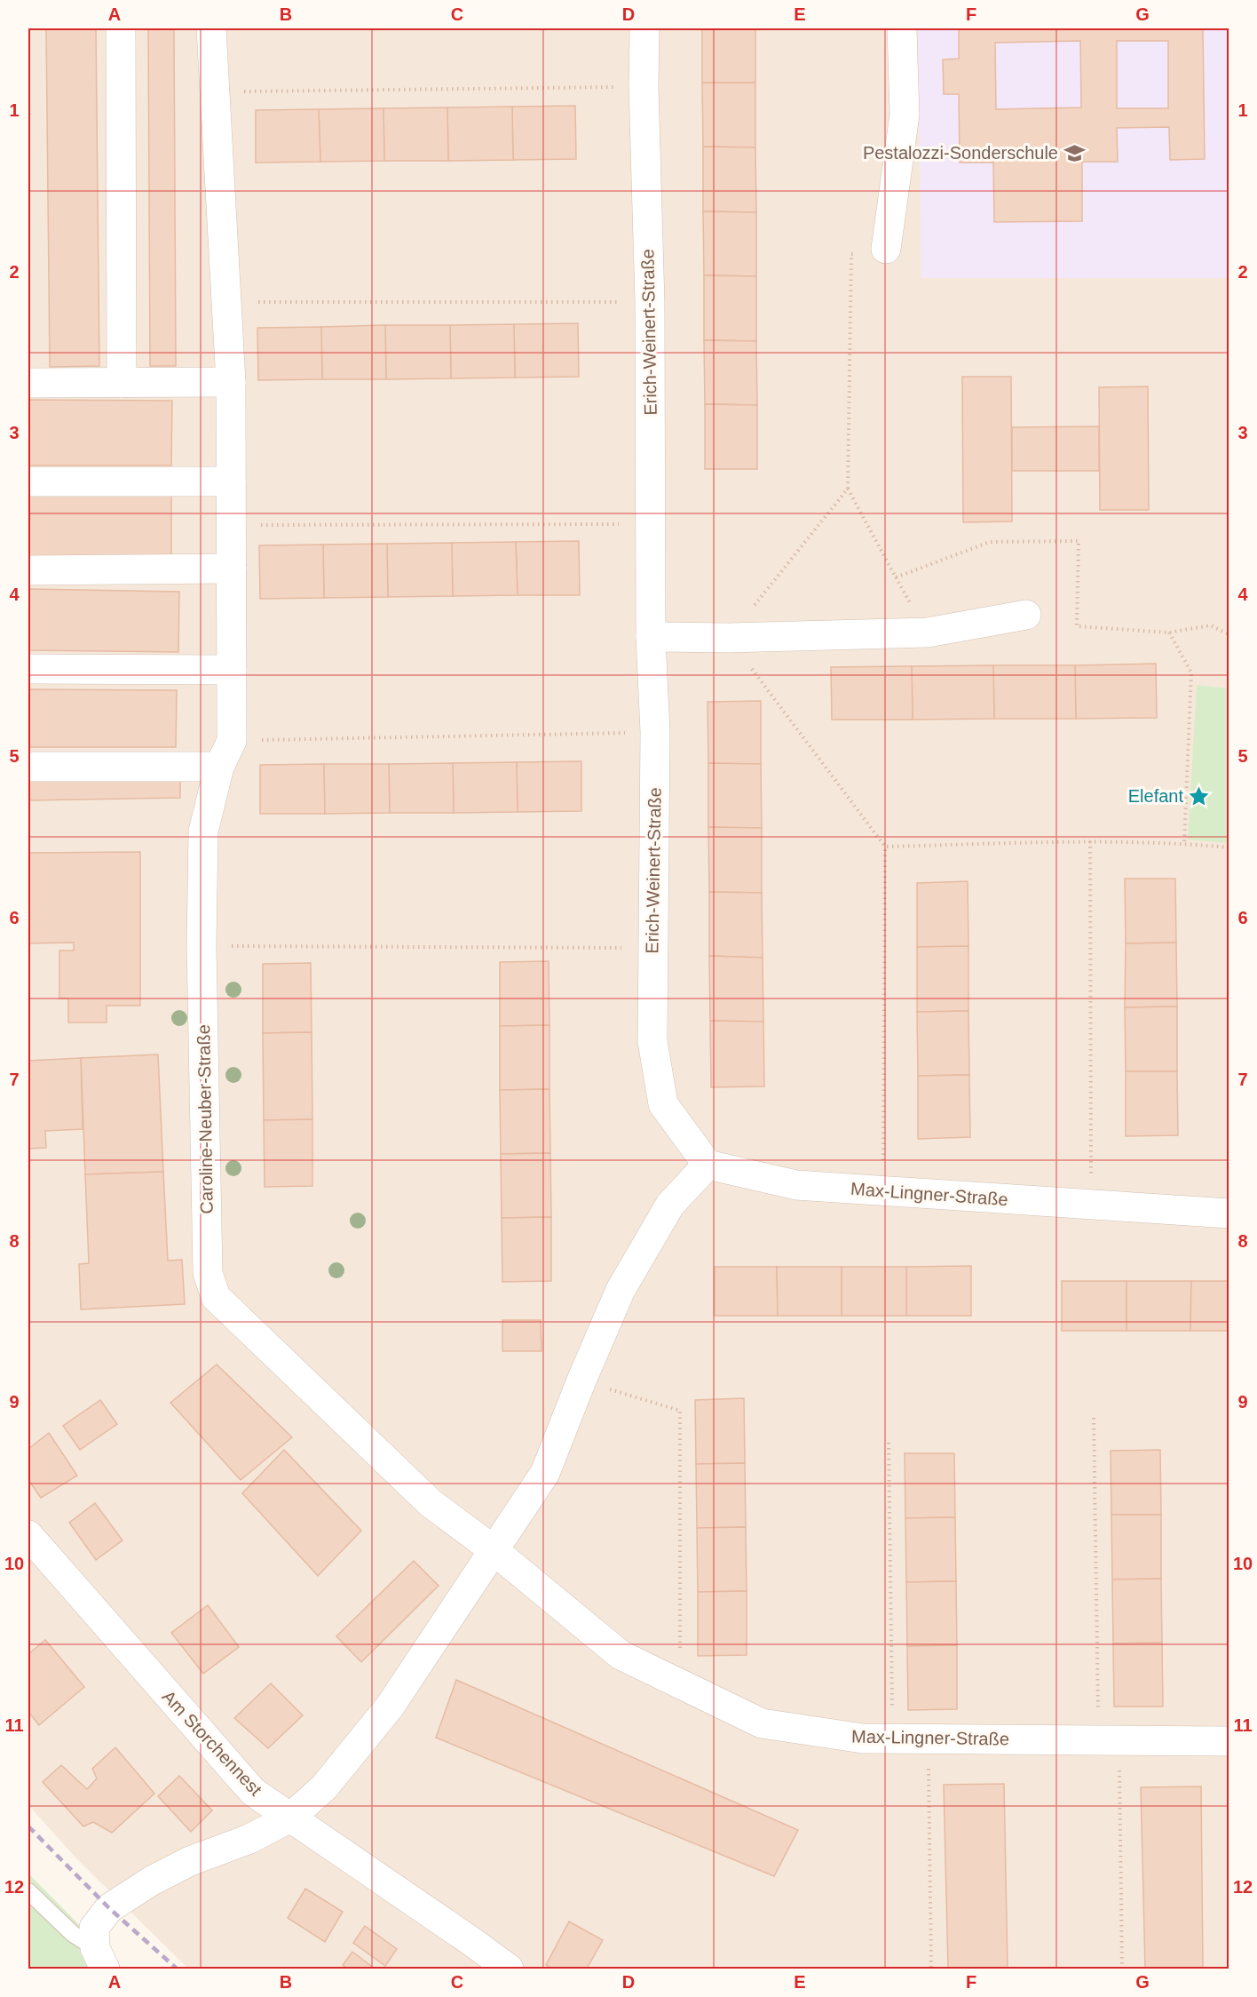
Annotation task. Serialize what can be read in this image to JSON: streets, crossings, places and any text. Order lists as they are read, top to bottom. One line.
{"streets":{"street":["Erich-Weinert-Straße","Caroline-Neuber-Straße","Max-Lingner-Straße","Am Storchennest"]},"crossings":[["Erich-Weinert-Straße","Max-Lingner-Straße"],["Caroline-Neuber-Straße","Max-Lingner-Straße"]],"places":{"school or university":["Pestalozzi-Sonderschule"],"place":["Elefant"]},"grid":{"columns":["A","B","C","D","E","F","G"],"rows":["1","2","3","4","5","6","7","8","9","10","11","12"]}}
